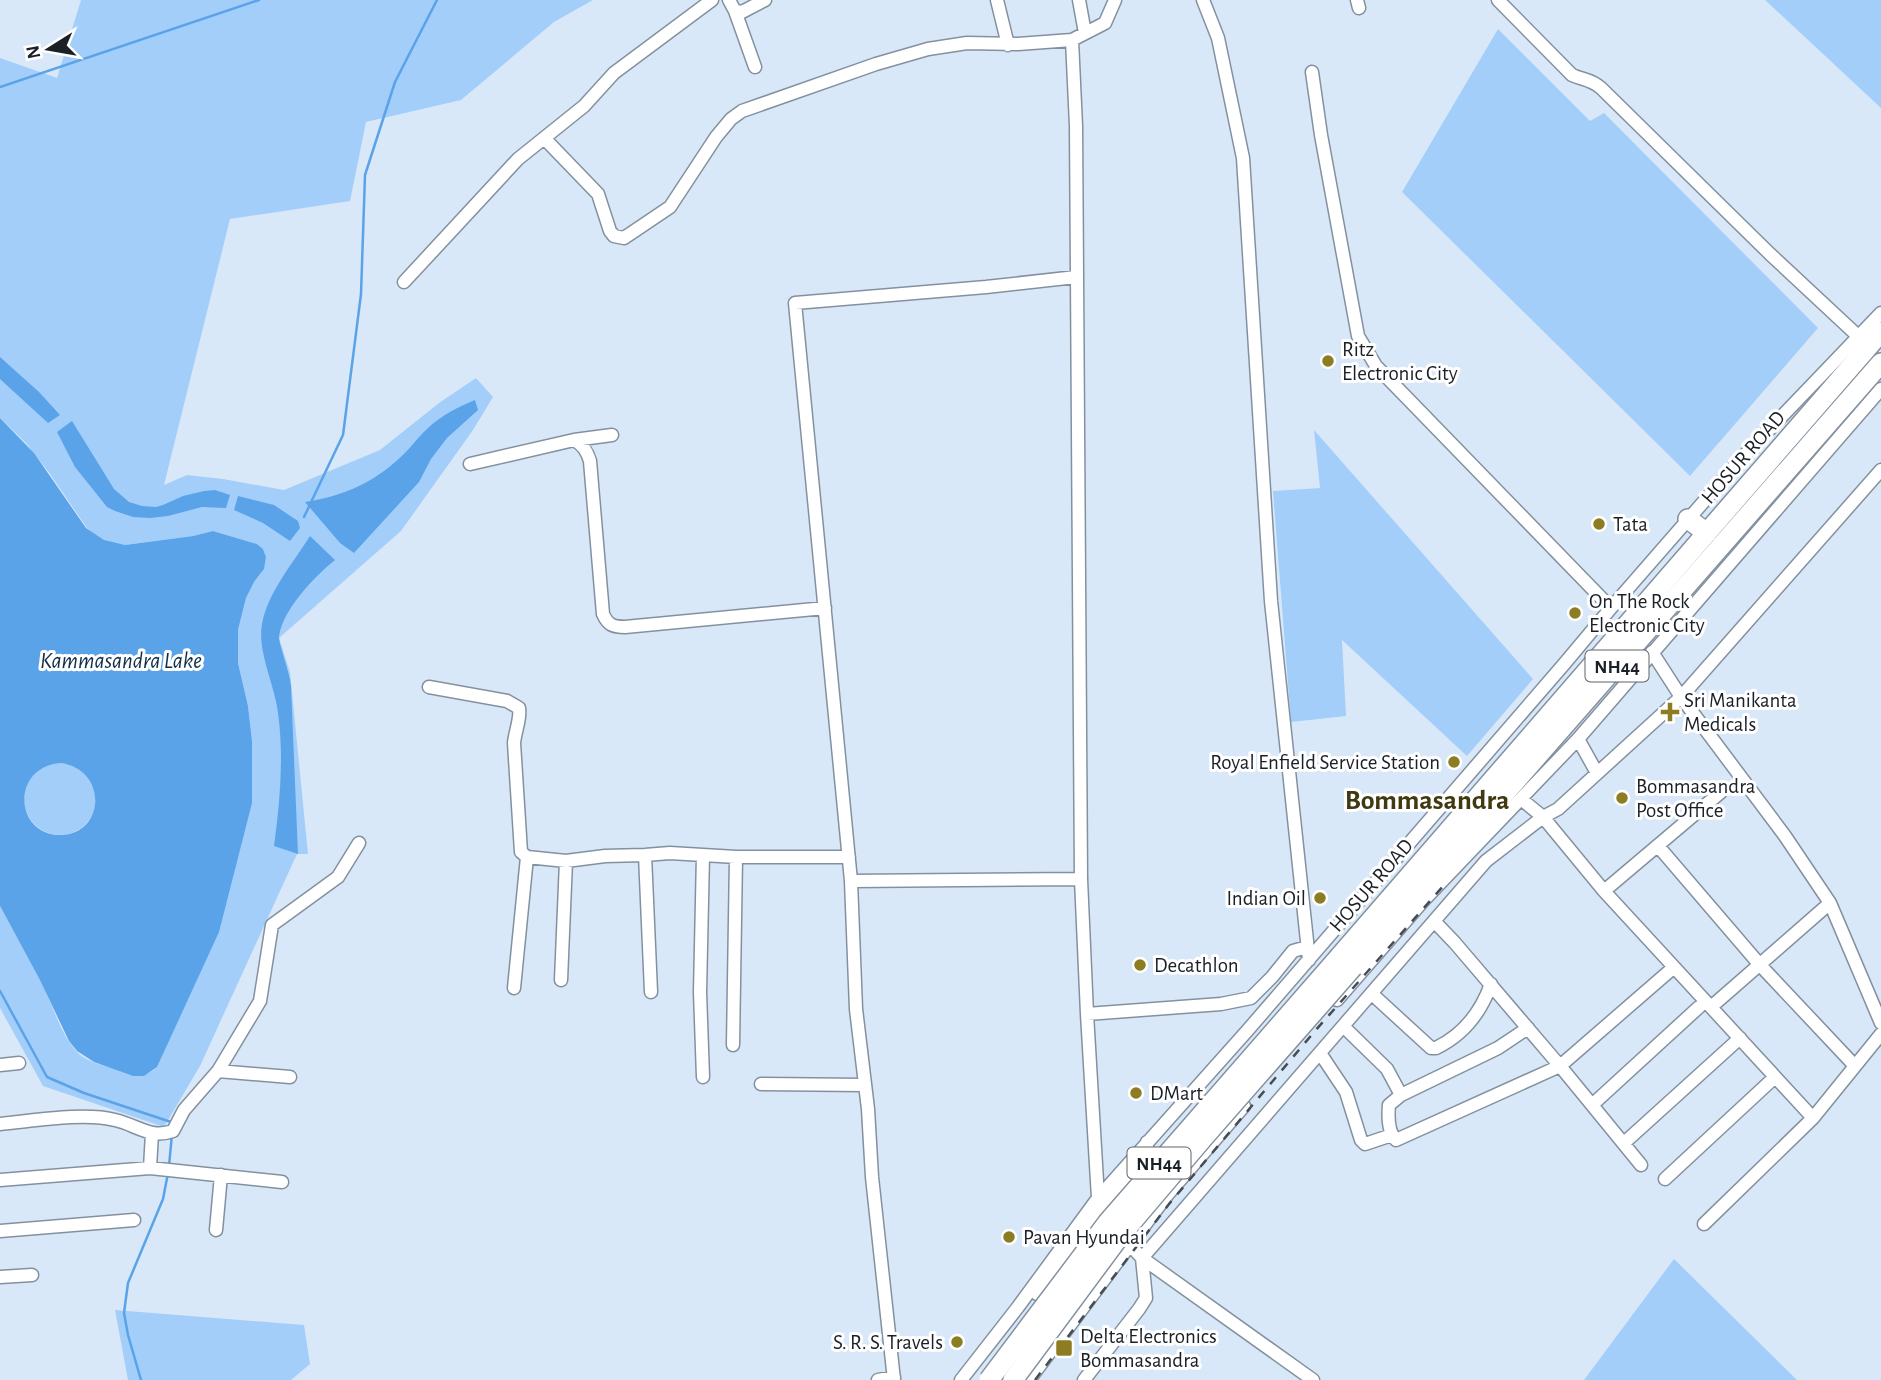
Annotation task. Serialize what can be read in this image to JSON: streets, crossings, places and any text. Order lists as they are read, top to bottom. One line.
{"streets":{"highway":["HOSUR ROAD","NH44"]},"districts":["Bommasandra"],"water":["Kammasandra Lake"],"places":{"other":["Ritz Electronic City","Tata","On The Rock Electronic City","Royal Enfield Service Station","Bommasandra Post Office","Indian Oil","Decathlon","DMart","Pavan Hyundai","S. R. S. Travels"],"health":["Sri Manikanta Medicals"],"transit":["Delta Electronics Bommasandra"]},"north":"left"}
